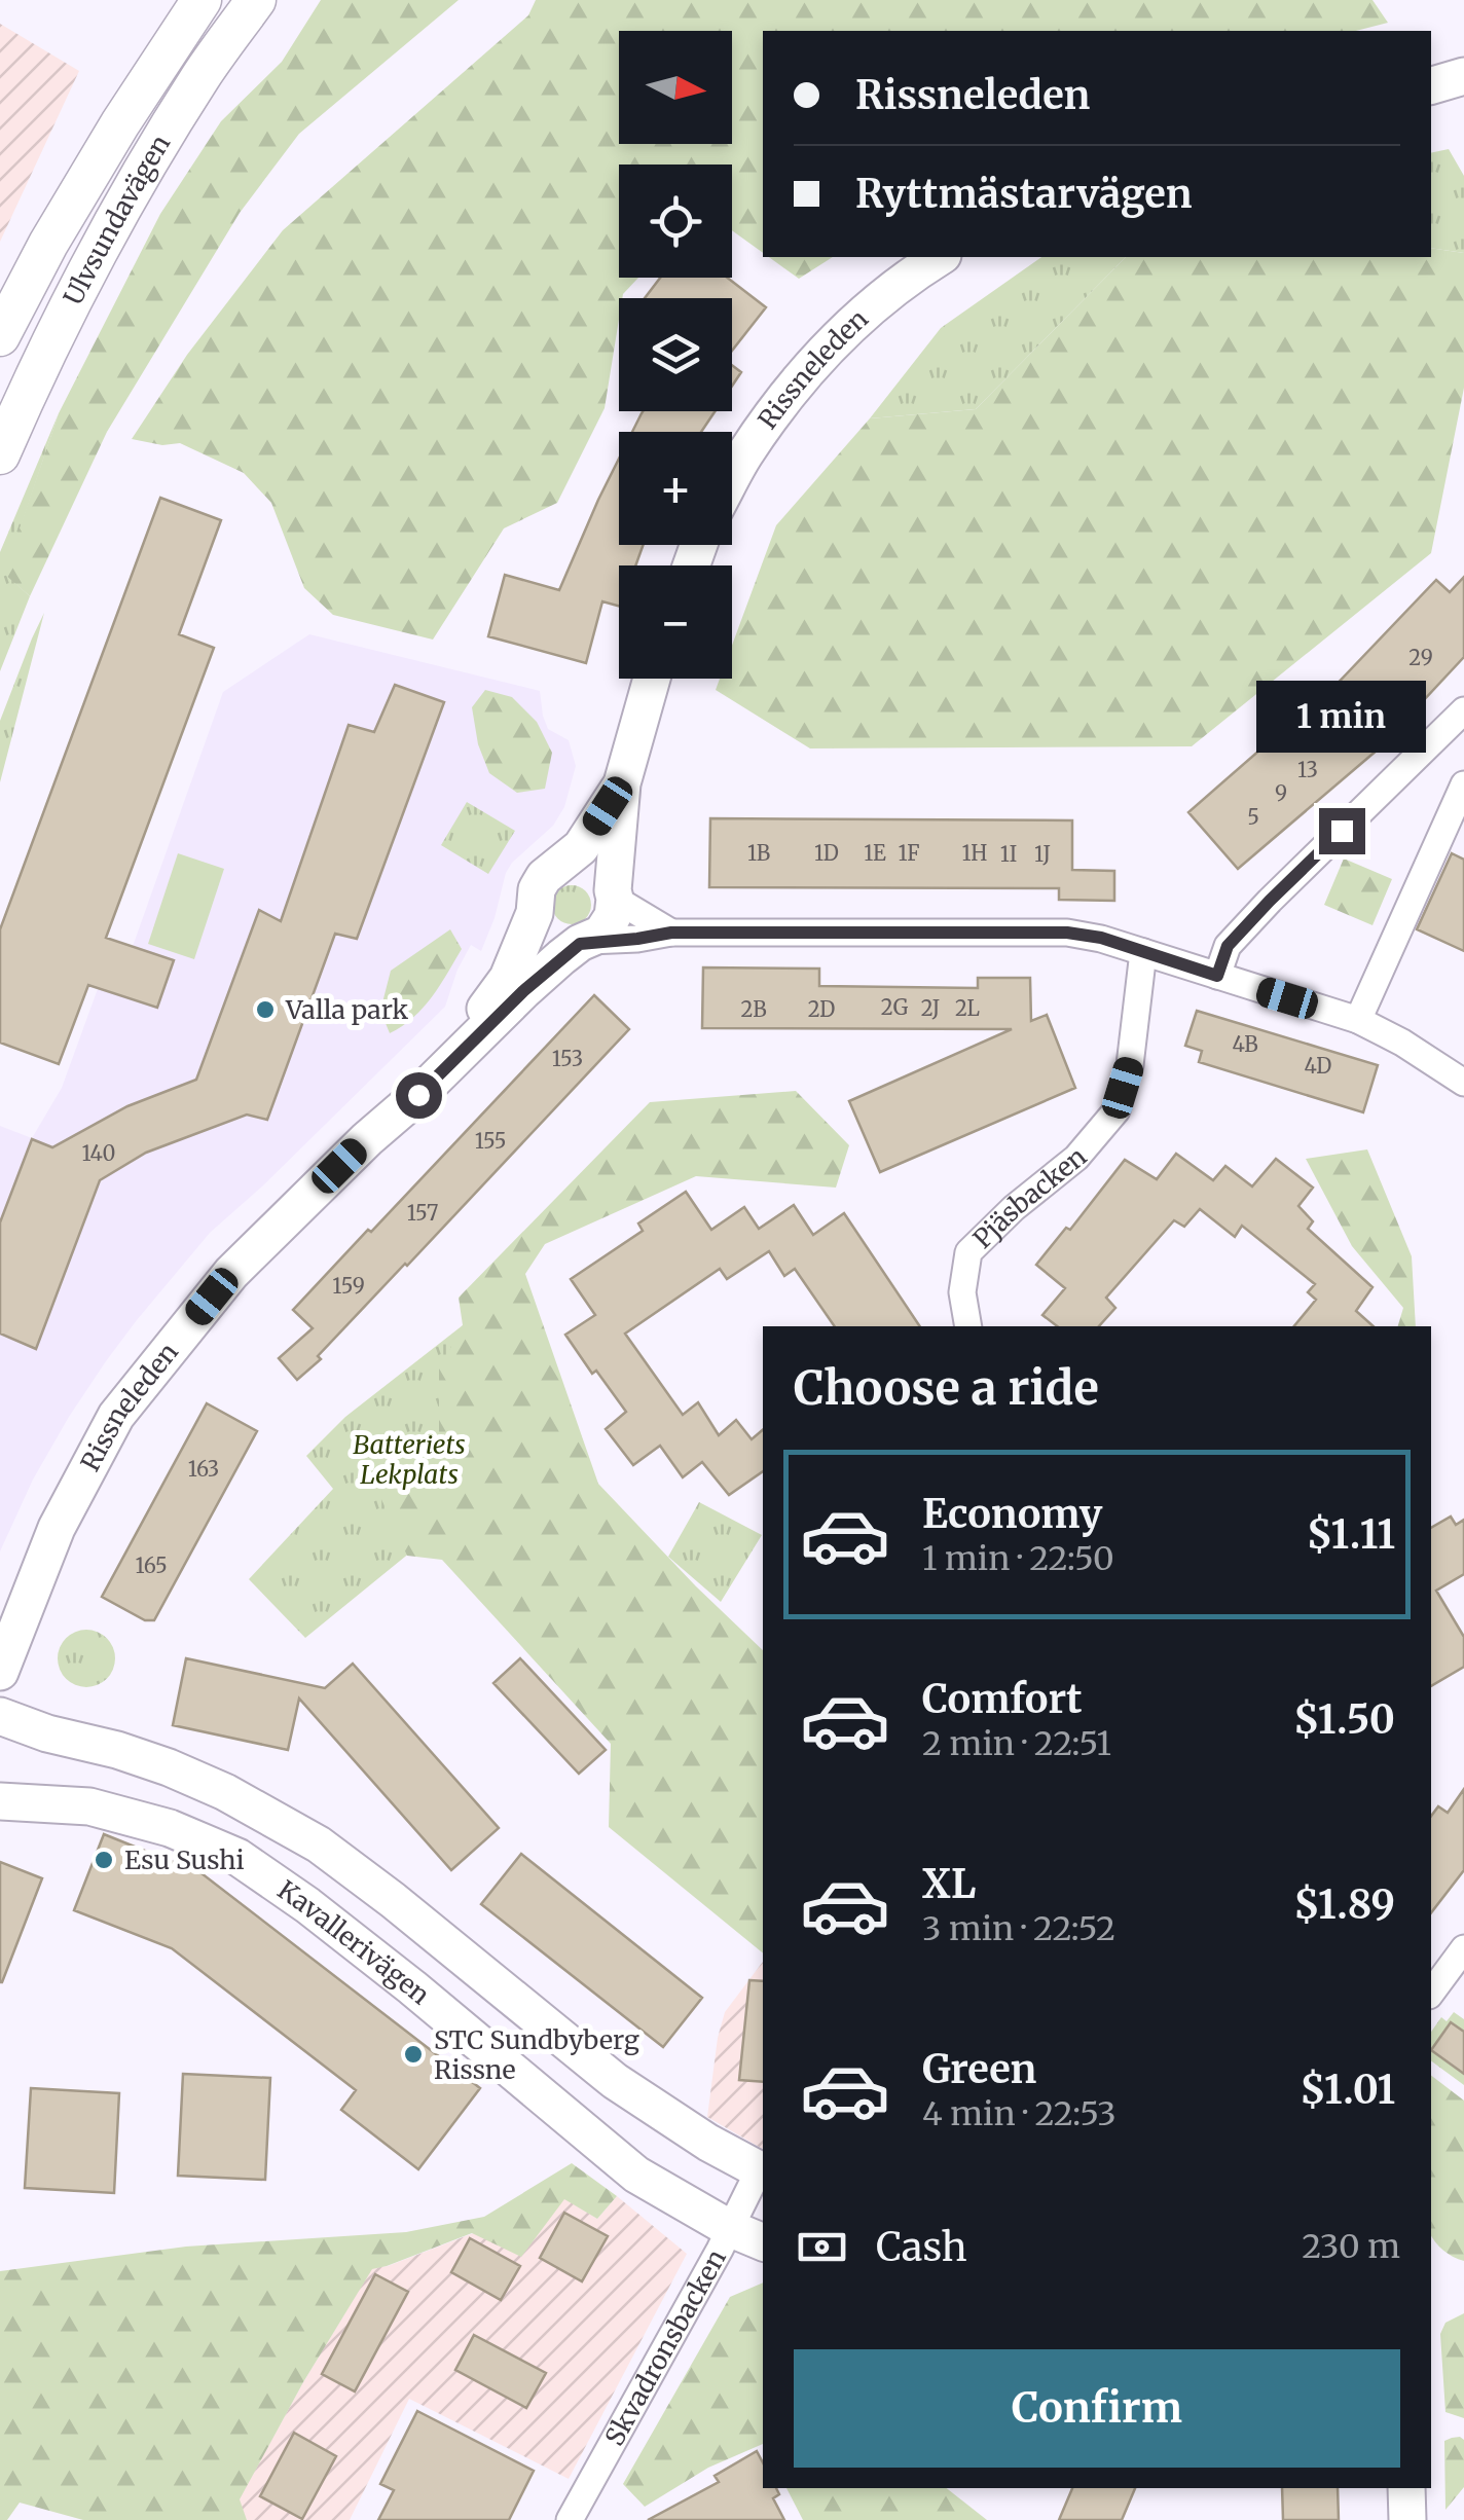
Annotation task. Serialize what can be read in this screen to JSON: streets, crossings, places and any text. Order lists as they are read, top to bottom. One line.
{"streets":{"main road":["Ulvsundavägen"],"street":["Rissneleden","Pjäsbacken","Kavallerivägen","Skvadronsbacken"]},"crossings":[["Kavallerivägen","Skvadronsbacken"]],"parks":["Batteriets Lekplats"],"places":["Valla park","Esu Sushi","STC Sundbyberg Rissne"],"house_numbers":["29","13","9","5","1B","1D","1E","1F","1H","1I","1J","2G","2J","2L","2B","2D","4B","153","4D","155","140","157","159","163","165"],"north":"right","page":{"map_buttons":["+","−"],"banner":["Rissneleden","Ryttmästarvägen"],"bubble":"1 min","heading":"Choose a ride","list":[{"name":"Economy","note":"1 min · 22:50","value":"$1.11"},{"name":"Comfort","note":"2 min · 22:51","value":"$1.50"},{"name":"XL","note":"3 min · 22:52","value":"$1.89"},{"name":"Green","note":"4 min · 22:53","value":"$1.01"}],"pay":["Cash","230 m"],"buttons":"Confirm"}}
